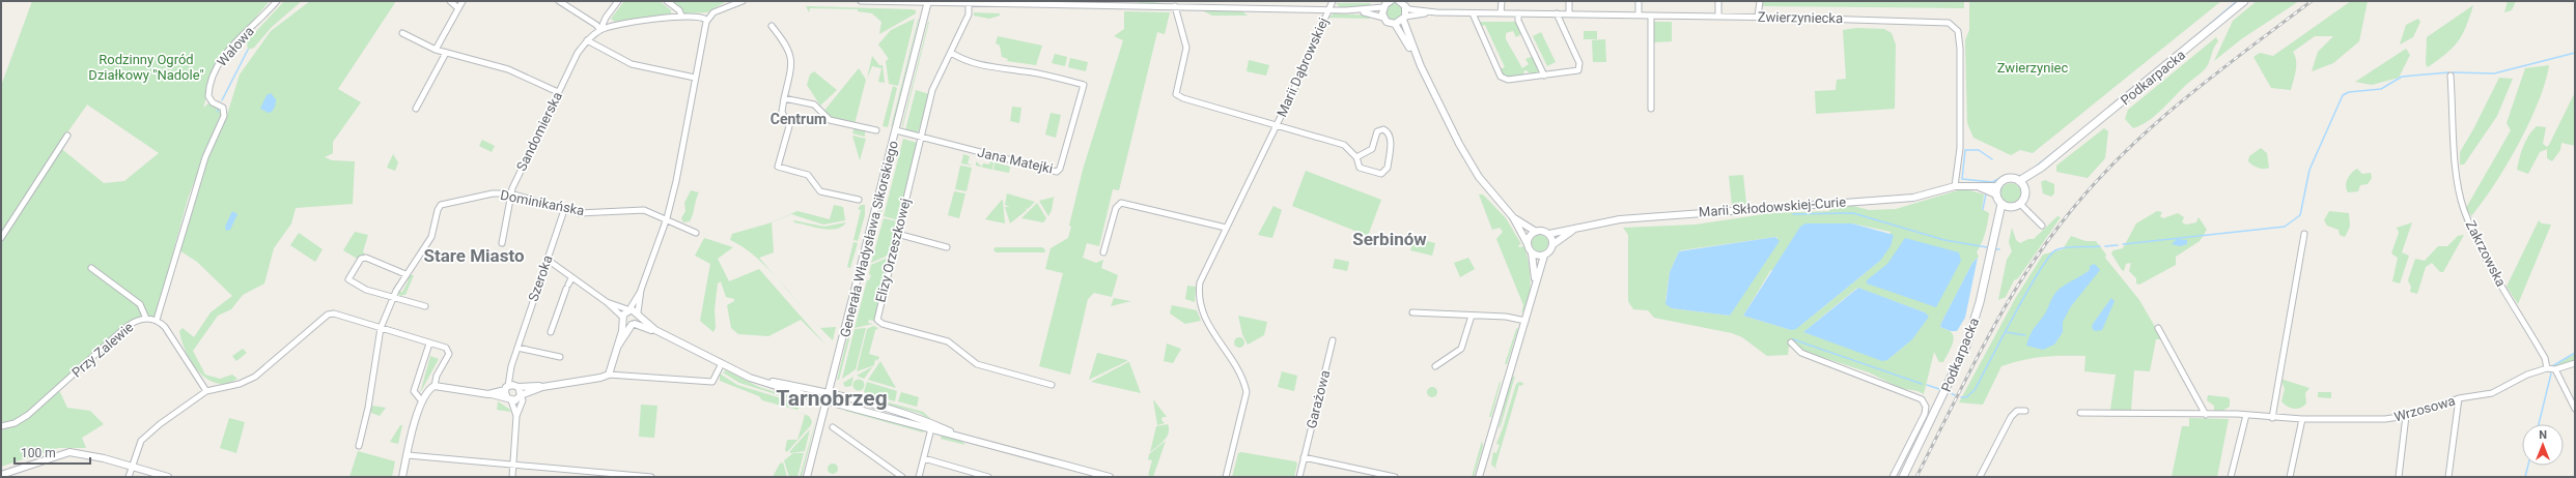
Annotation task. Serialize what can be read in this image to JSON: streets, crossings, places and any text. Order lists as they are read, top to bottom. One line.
{"streets":{"main road":["Podkarpacka"],"street":["Zwierzyniecka","Wałowa","Marii Dąbrowskiej","Sandomierska","Jana Matejki","Dominikańska","Marii Skłodowskiej-Curie","Generała Władysława Sikorskiego","Elizy Orzeszkowej","Zakrzowska","Szeroka","Przy Zalewie","Garażowa","Wrzosowa"]},"crossings":[["Zwierzyniecka","Marii Skłodowskiej-Curie"],["Wałowa","Przy Zalewie"],["Sandomierska","Dominikańska"],["Jana Matejki","Generała Władysława Sikorskiego"],["Jana Matejki","Elizy Orzeszkowej"],["Dominikańska","Szeroka"],["Zakrzowska","Wrzosowa"]],"districts":["Centrum","Serbinów","Stare Miasto","Tarnobrzeg"],"parks":["Rodzinny Ogród Działkowy \"Nadole\"","Zwierzyniec"],"scale_bar":"100 m","north":"top"}
